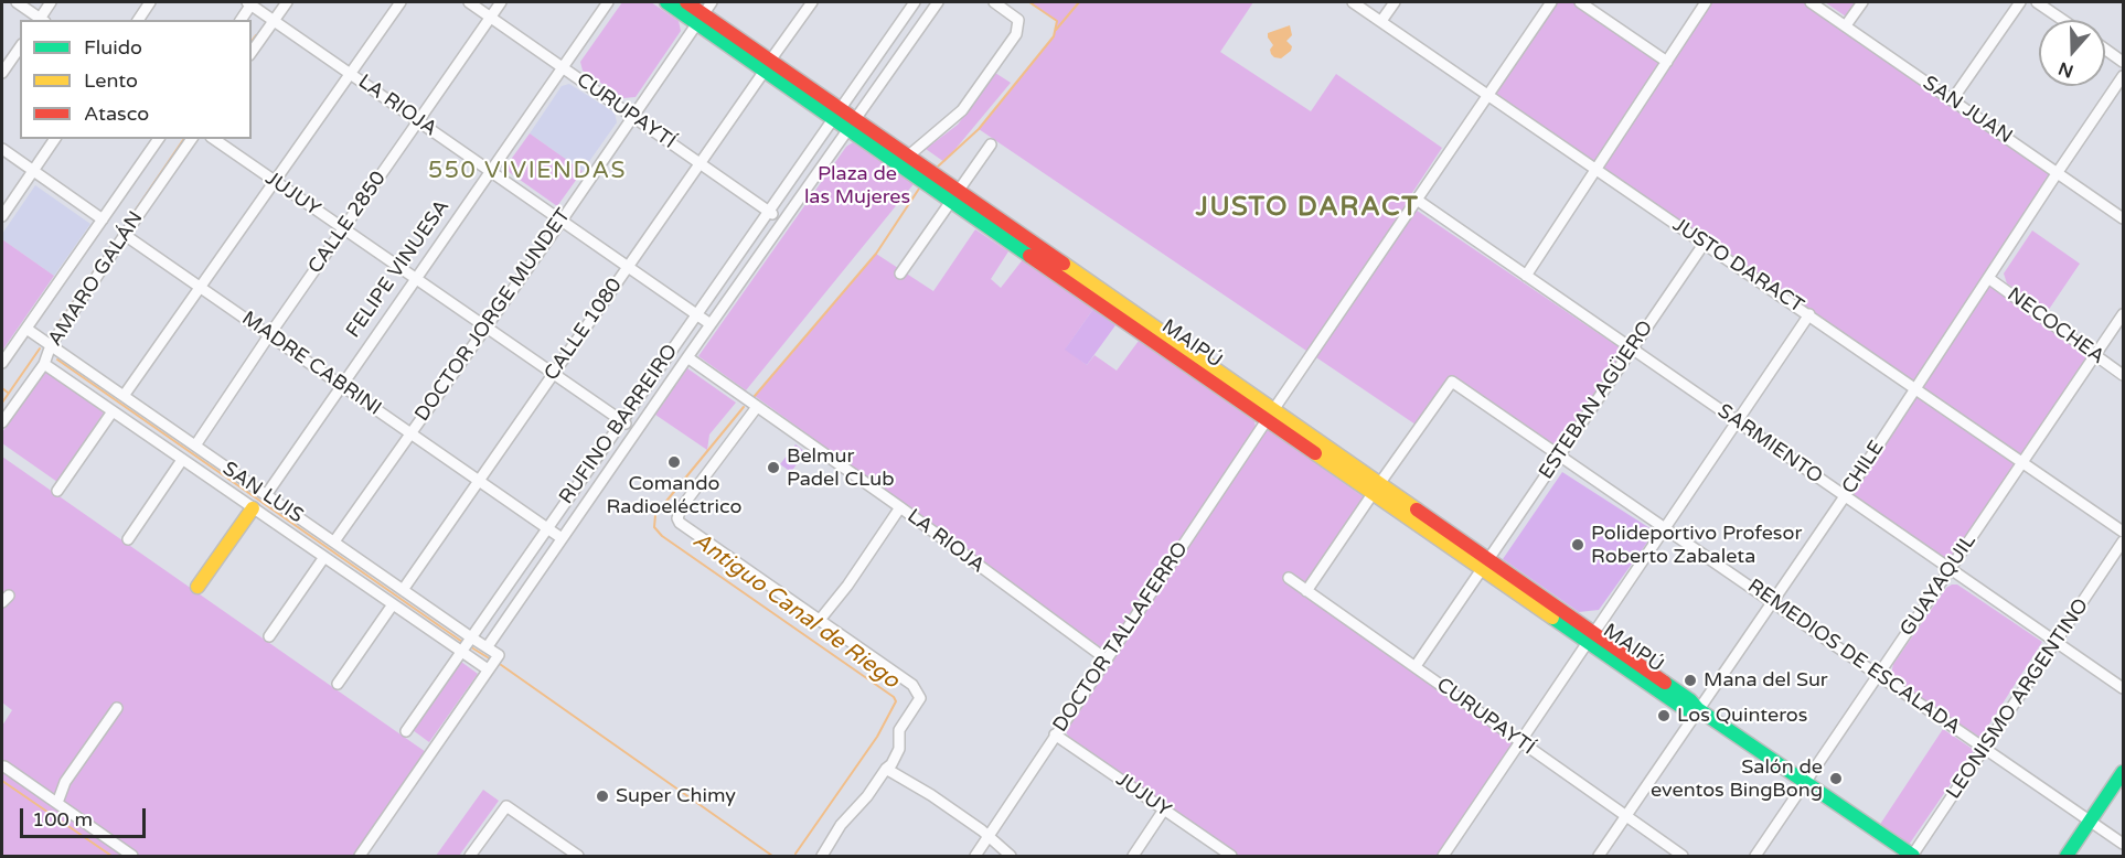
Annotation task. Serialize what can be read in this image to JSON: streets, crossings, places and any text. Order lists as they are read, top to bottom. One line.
{"streets":{"street":["LA RIOJA","SAN JUAN","CURUPAYTÍ","JUJUY","CALLE 2850","JUSTO DARACT","FELIPE VINUESA","AMARO GALÁN","DOCTOR JORGE MUNDET","NECOCHEA","CALLE 1080","MAIPÚ","MADRE CABRINI","ESTEBAN AGÜERO","RUFINO BARREIRO","SARMIENTO","CHILE","SAN LUIS","GUAYAQUIL","DOCTOR TALLAFERRO","REMEDIOS DE ESCALADA","LEONISMO ARGENTINO"]},"crossings":[["LA RIOJA","CALLE 2850"],["LA RIOJA","FELIPE VINUESA"],["LA RIOJA","DOCTOR JORGE MUNDET"],["LA RIOJA","CALLE 1080"],["LA RIOJA","RUFINO BARREIRO"],["LA RIOJA","DOCTOR TALLAFERRO"],["SAN JUAN","CHILE"],["CURUPAYTÍ","CALLE 2850"],["CURUPAYTÍ","FELIPE VINUESA"],["CURUPAYTÍ","DOCTOR JORGE MUNDET"],["CURUPAYTÍ","CALLE 1080"],["CURUPAYTÍ","ESTEBAN AGÜERO"],["CURUPAYTÍ","RUFINO BARREIRO"],["CURUPAYTÍ","CHILE"],["JUJUY","CALLE 2850"],["JUJUY","FELIPE VINUESA"],["JUJUY","DOCTOR JORGE MUNDET"],["JUJUY","CALLE 1080"],["JUJUY","RUFINO BARREIRO"],["JUJUY","DOCTOR TALLAFERRO"],["CALLE 2850","MADRE CABRINI"],["CALLE 2850","SAN LUIS"],["JUSTO DARACT","ESTEBAN AGÜERO"],["JUSTO DARACT","CHILE"],["JUSTO DARACT","GUAYAQUIL"],["JUSTO DARACT","DOCTOR TALLAFERRO"],["FELIPE VINUESA","MADRE CABRINI"],["FELIPE VINUESA","SAN LUIS"],["AMARO GALÁN","MADRE CABRINI"],["AMARO GALÁN","SAN LUIS"],["DOCTOR JORGE MUNDET","MAIPÚ"],["DOCTOR JORGE MUNDET","MADRE CABRINI"],["DOCTOR JORGE MUNDET","SAN LUIS"],["NECOCHEA","CHILE"],["NECOCHEA","GUAYAQUIL"],["CALLE 1080","MAIPÚ"],["CALLE 1080","MADRE CABRINI"],["CALLE 1080","SAN LUIS"],["MAIPÚ","ESTEBAN AGÜERO"],["MAIPÚ","RUFINO BARREIRO"],["MAIPÚ","CHILE"],["MAIPÚ","GUAYAQUIL"],["MAIPÚ","DOCTOR TALLAFERRO"],["MAIPÚ","REMEDIOS DE ESCALADA"],["MAIPÚ","LEONISMO ARGENTINO"],["MADRE CABRINI","RUFINO BARREIRO"],["ESTEBAN AGÜERO","SARMIENTO"],["ESTEBAN AGÜERO","REMEDIOS DE ESCALADA"],["RUFINO BARREIRO","SAN LUIS"],["SARMIENTO","CHILE"],["SARMIENTO","GUAYAQUIL"],["SARMIENTO","DOCTOR TALLAFERRO"],["SARMIENTO","LEONISMO ARGENTINO"],["CHILE","REMEDIOS DE ESCALADA"],["GUAYAQUIL","REMEDIOS DE ESCALADA"],["REMEDIOS DE ESCALADA","LEONISMO ARGENTINO"]],"districts":["550 VIVIENDAS","JUSTO DARACT"],"water":["Antiguo Canal de Riego"],"parks":["Plaza de las Mujeres"],"places":["Comando Radioeléctrico","Belmur Padel CLub","Polideportivo Profesor Roberto Zabaleta","Mana del Sur","Los Quinteros","Salón de eventos BingBong","Super Chimy"],"legend":["Fluido","Lento","Atasco"],"scale_bar":"100 m","north":"bottom"}
